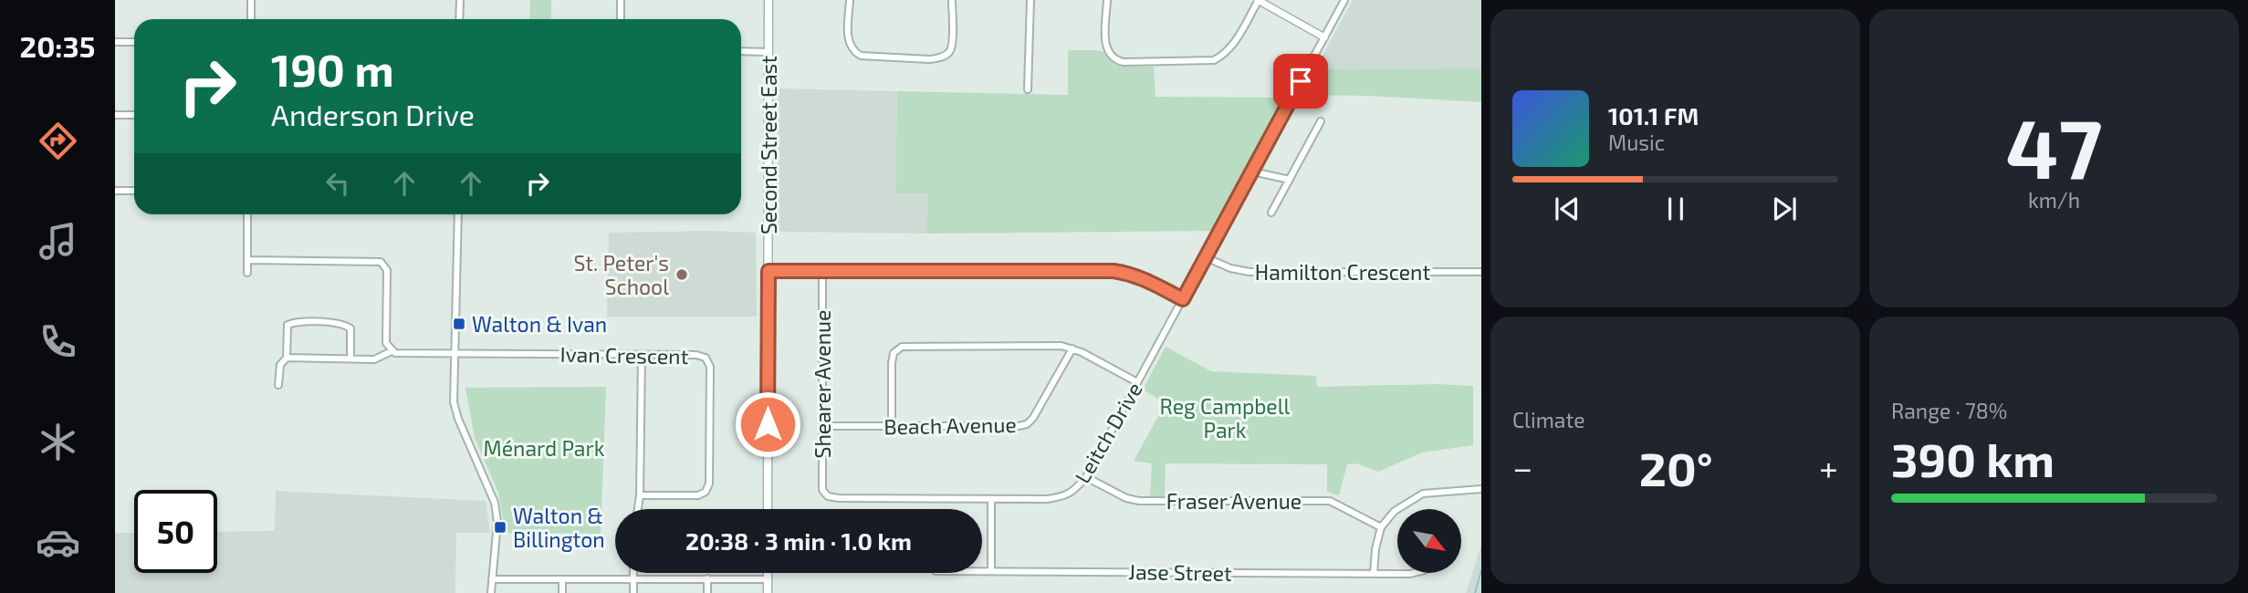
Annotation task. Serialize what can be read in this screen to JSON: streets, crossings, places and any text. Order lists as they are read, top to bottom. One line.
{"streets":{"main road":["Second Street East"],"street":["Hamilton Crescent","Ivan Crescent","Shearer Avenue","Beach Avenue","Leitch Drive","Fraser Avenue","Jase Street"]},"crossings":[["Hamilton Crescent","Leitch Drive"],["Shearer Avenue","Beach Avenue"],["Shearer Avenue","Leitch Drive"],["Leitch Drive","Fraser Avenue"]],"parks":["Reg Campbell Park","Ménard Park"],"places":{"other":["St. Peter's School"],"transit":["Walton & Ivan","Walton & Billington"]},"north":"bottom right","page":{"tabs":"20:35","tile":[["47","km/h"],"Climate",["Range · 78%","390 km"]],"turn":["190 m","Anderson Drive"],"song":["101.1 FM","Music"],"heat":["−","20°","+"],"limit":"50","trip":"20:38 · 3 min · 1.0 km"}}
